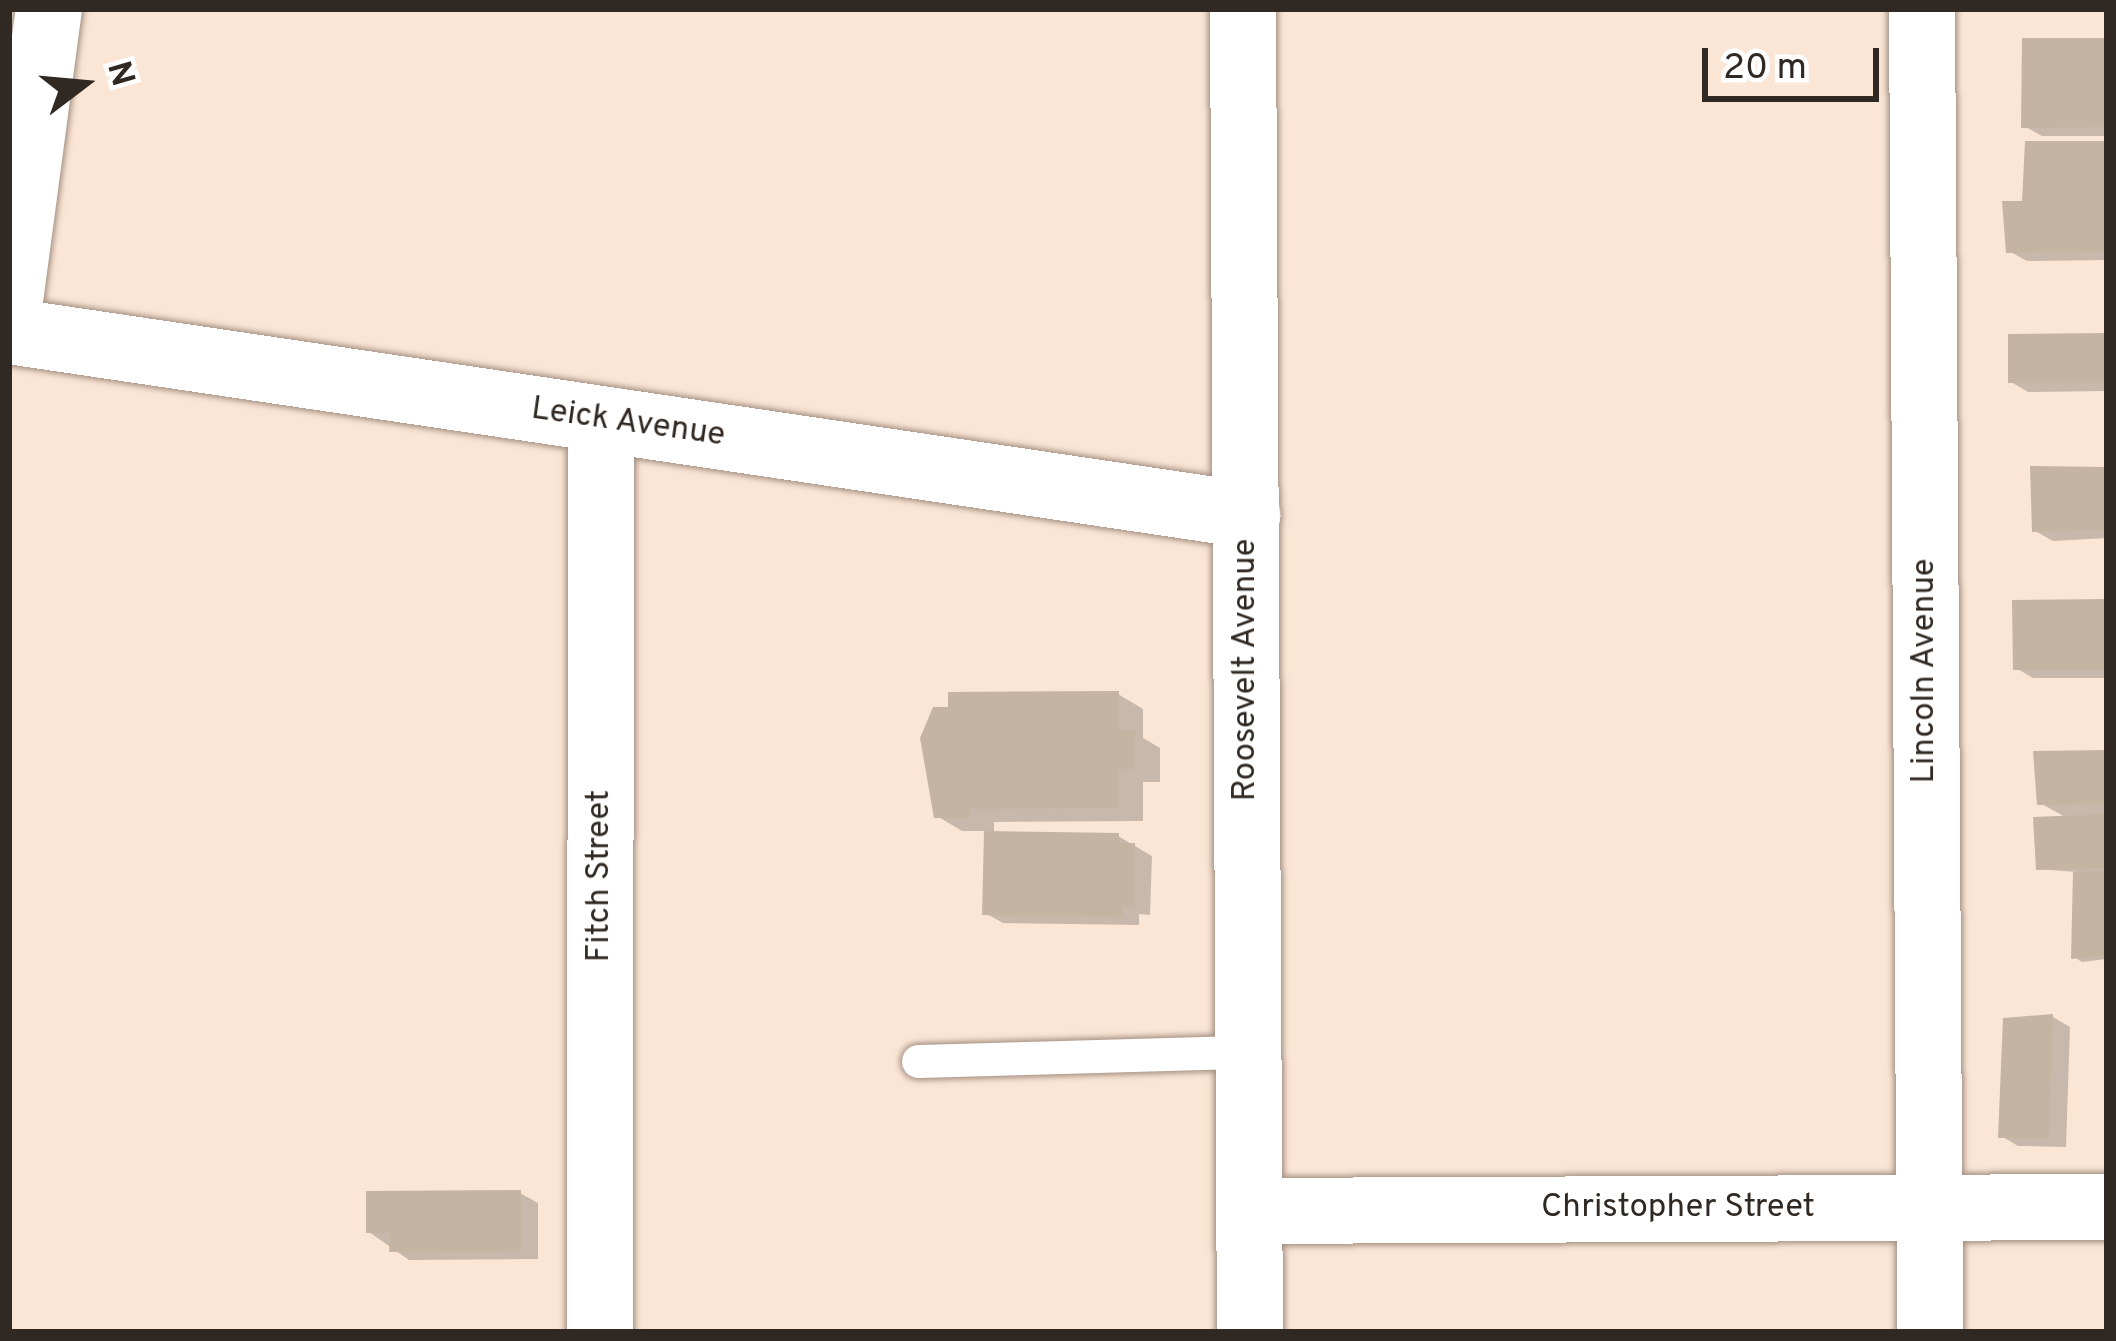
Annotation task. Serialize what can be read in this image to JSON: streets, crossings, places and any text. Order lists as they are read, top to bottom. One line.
{"streets":{"street":["Leick Avenue","Roosevelt Avenue","Lincoln Avenue","Fitch Street","Christopher Street"]},"crossings":[["Leick Avenue","Roosevelt Avenue"],["Leick Avenue","Fitch Street"],["Roosevelt Avenue","Christopher Street"],["Lincoln Avenue","Christopher Street"]],"scale_bar":"20 m","north":"right"}
